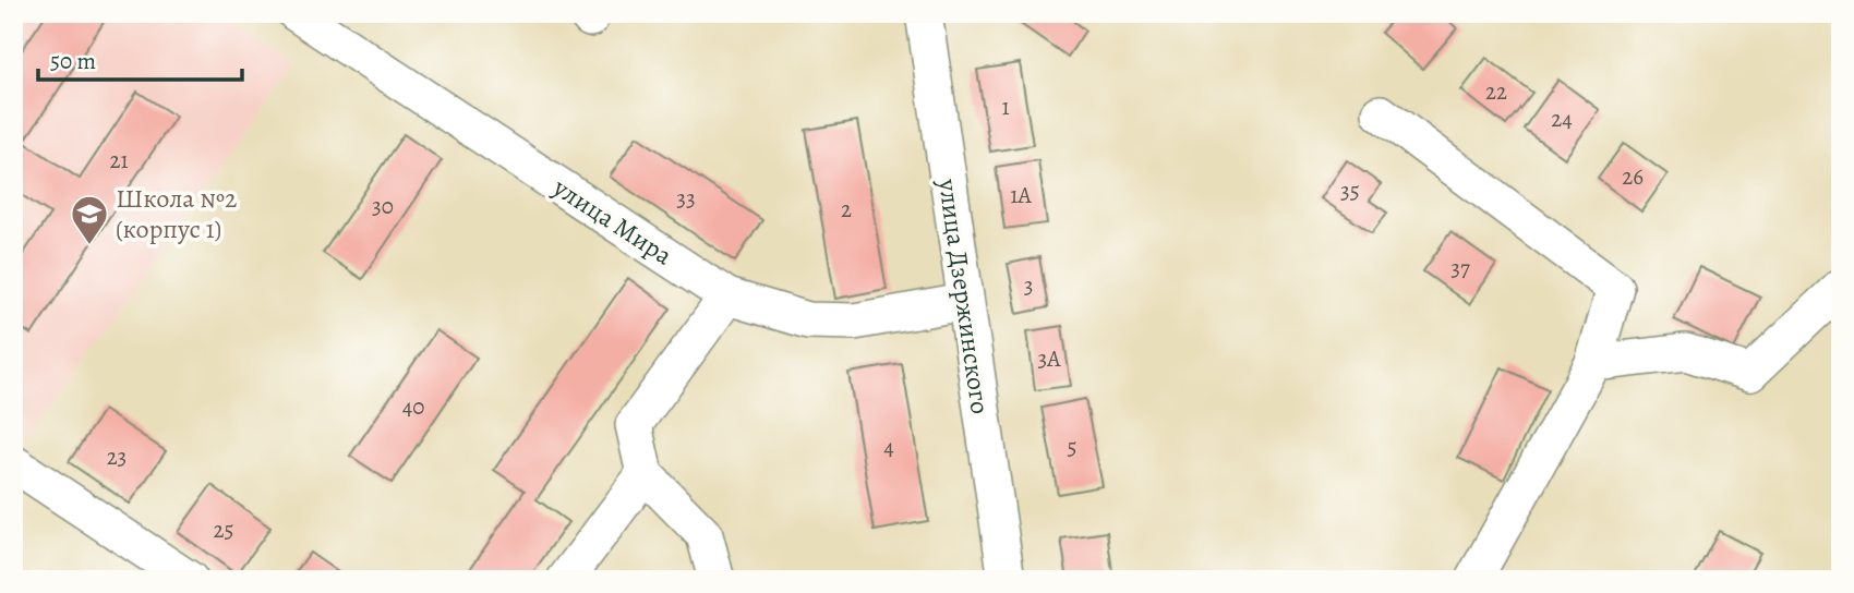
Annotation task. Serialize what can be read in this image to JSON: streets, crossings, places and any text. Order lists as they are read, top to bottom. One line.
{"streets":{"street":["улица Мира","улица Дзержинского"]},"crossings":[["улица Мира","улица Дзержинского"]],"places":{"school or university":["Школа №2 (корпус 1)"]},"house_numbers":["22","1","24","21","26","35","1А","33","30","2","37","3","3А","40","4","5","23","25"],"scale_bar":"50 m"}
